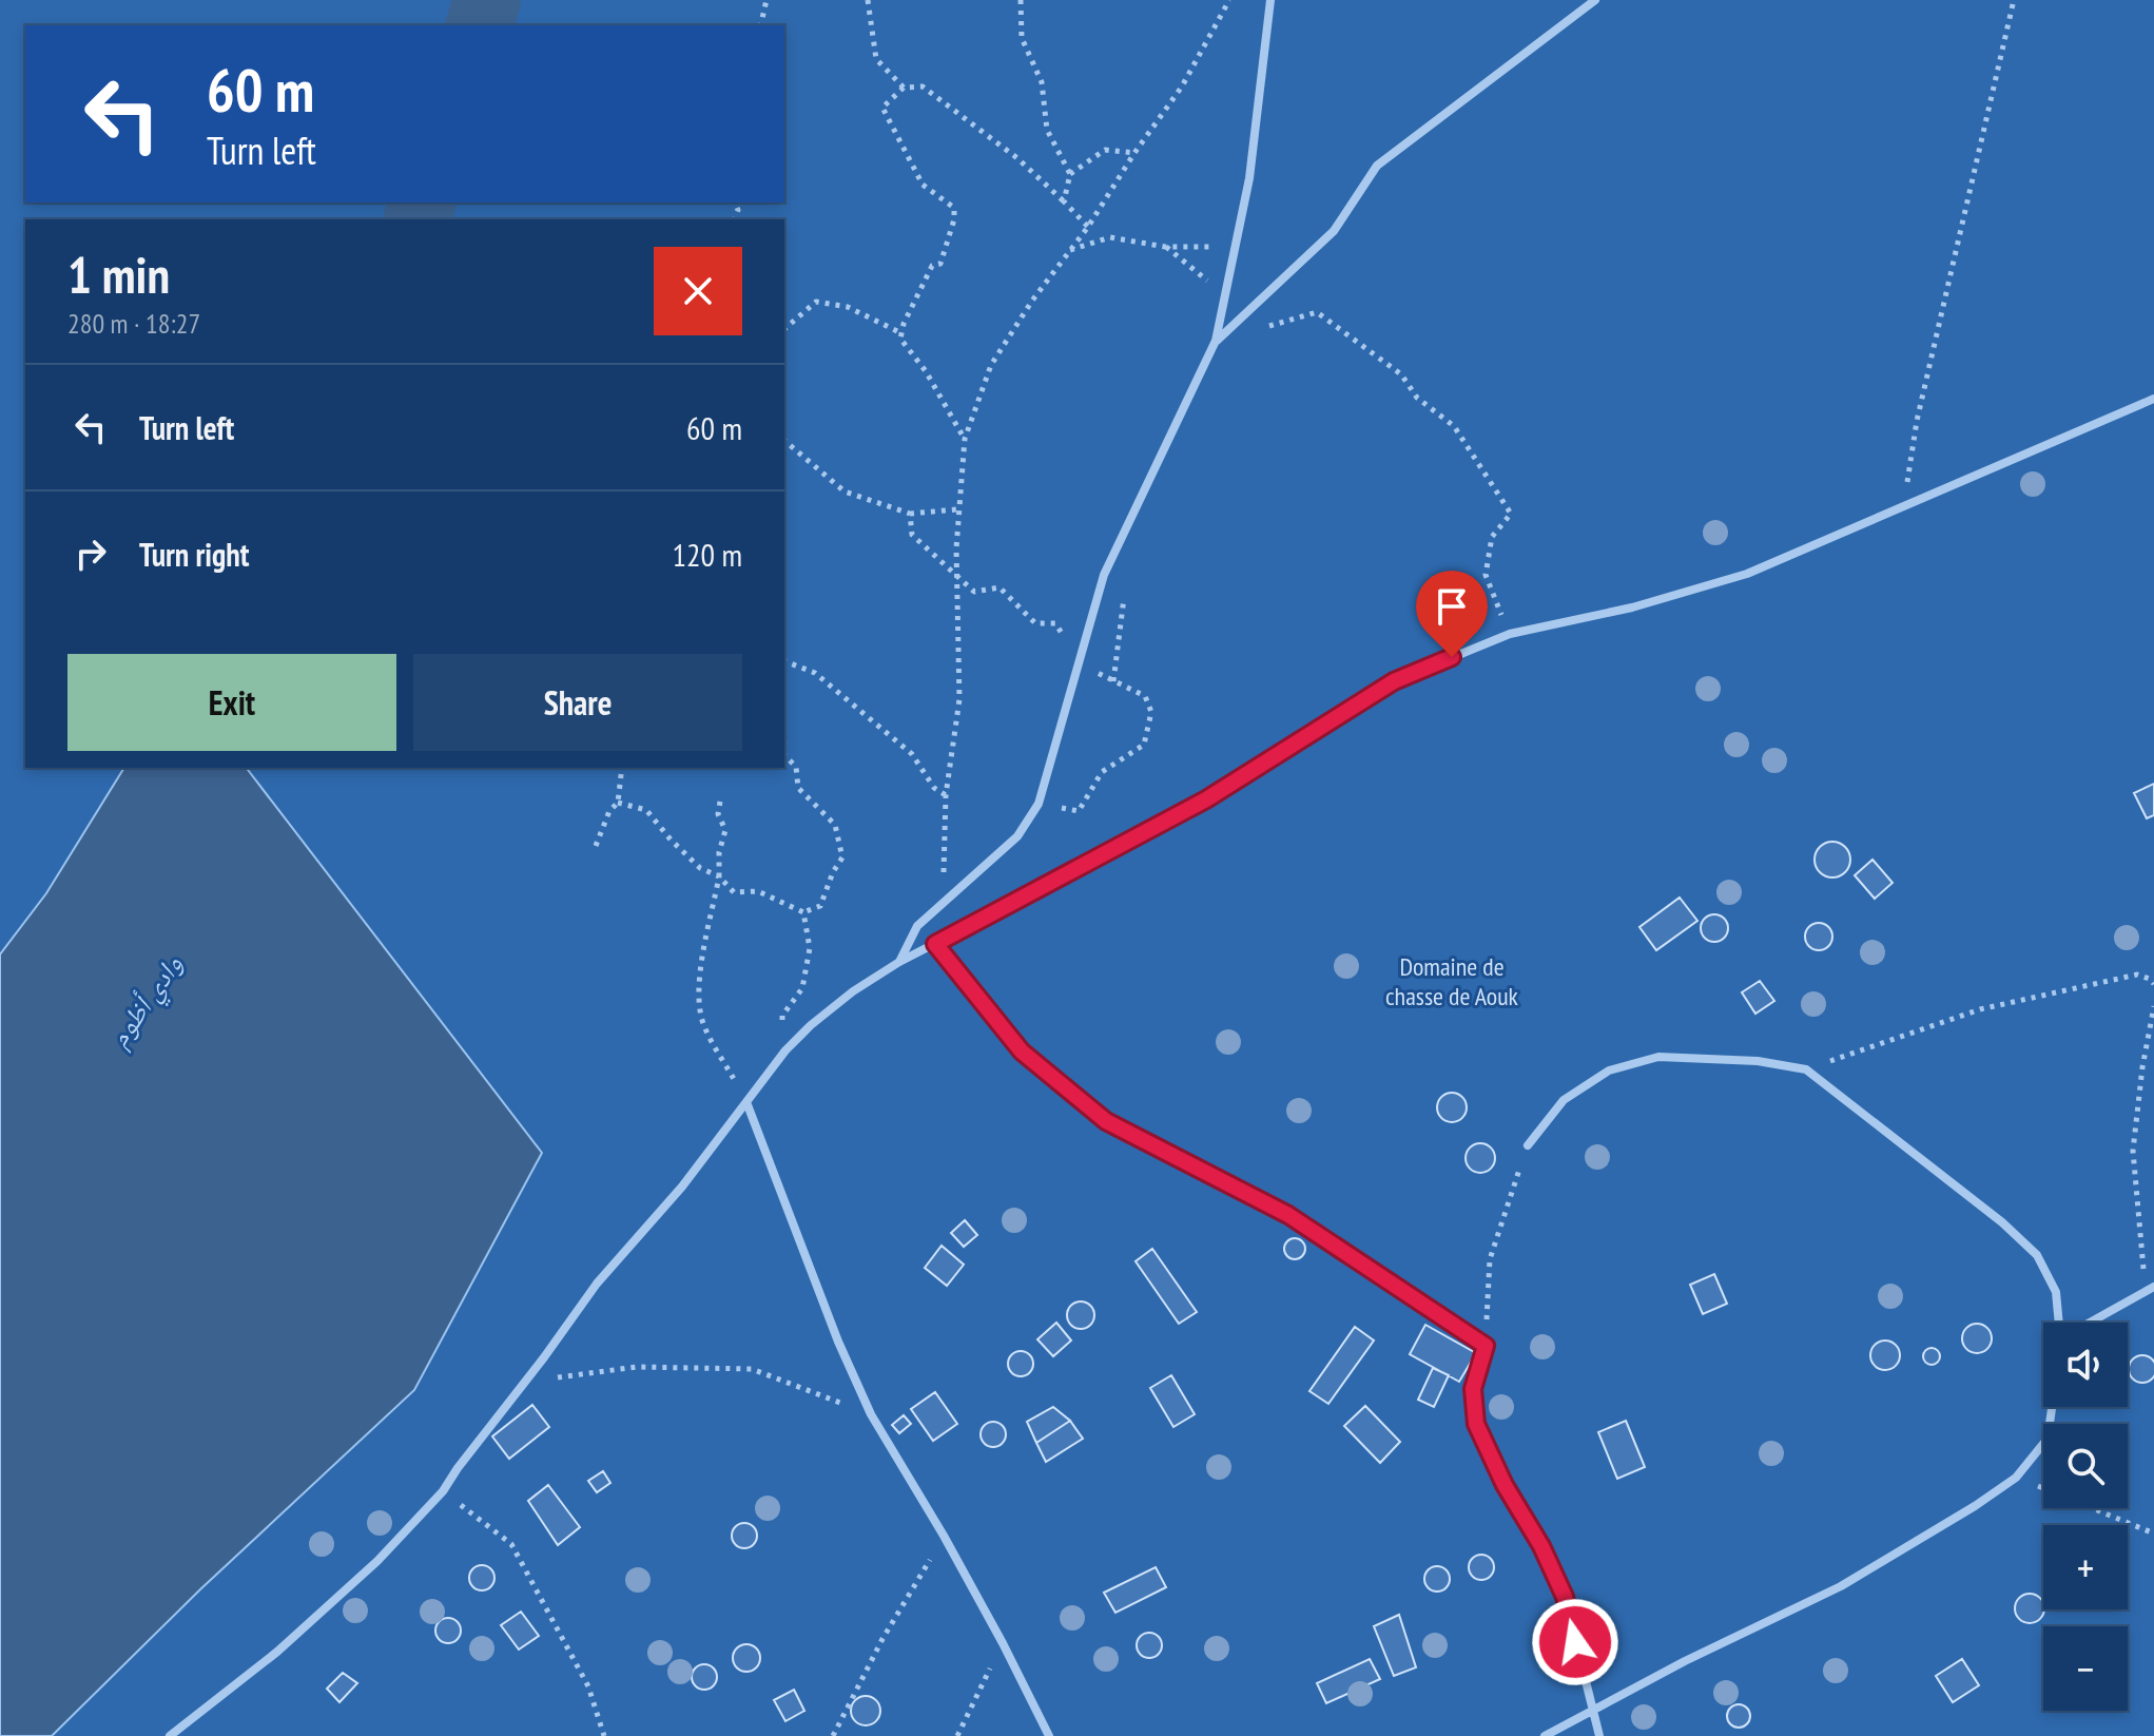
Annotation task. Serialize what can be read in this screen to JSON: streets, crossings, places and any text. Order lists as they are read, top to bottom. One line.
{"water":["وادي أظوم"],"parks":["Domaine de chasse de Aouk"],"page":{"turn":["60 m","Turn left"],"heading":["1 min","280 m · 18:27"],"list":[{"name":"Turn left","value":"60 m"},{"name":"Turn right","value":"120 m"}],"buttons":["Exit","Share"],"map_buttons":["+","−"]}}
